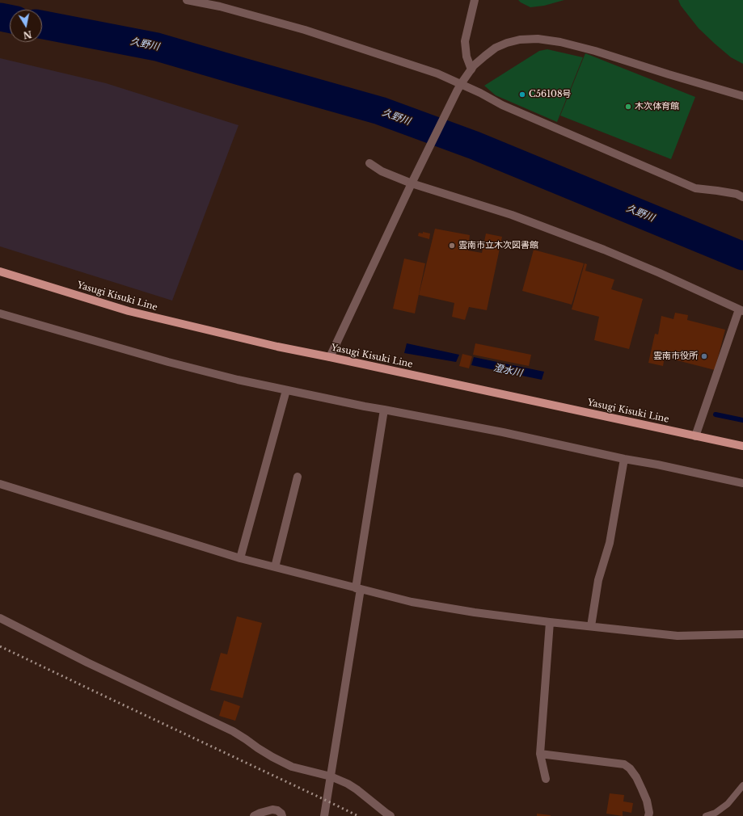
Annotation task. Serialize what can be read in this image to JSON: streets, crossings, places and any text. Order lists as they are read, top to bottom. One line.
{"streets":{"main road":["Yasugi Kisuki Line"]},"water":["久野川","澄水川"],"places":["C56108号","木次体育館","雲南市立木次図書館","雲南市役所"],"north":"bottom"}
